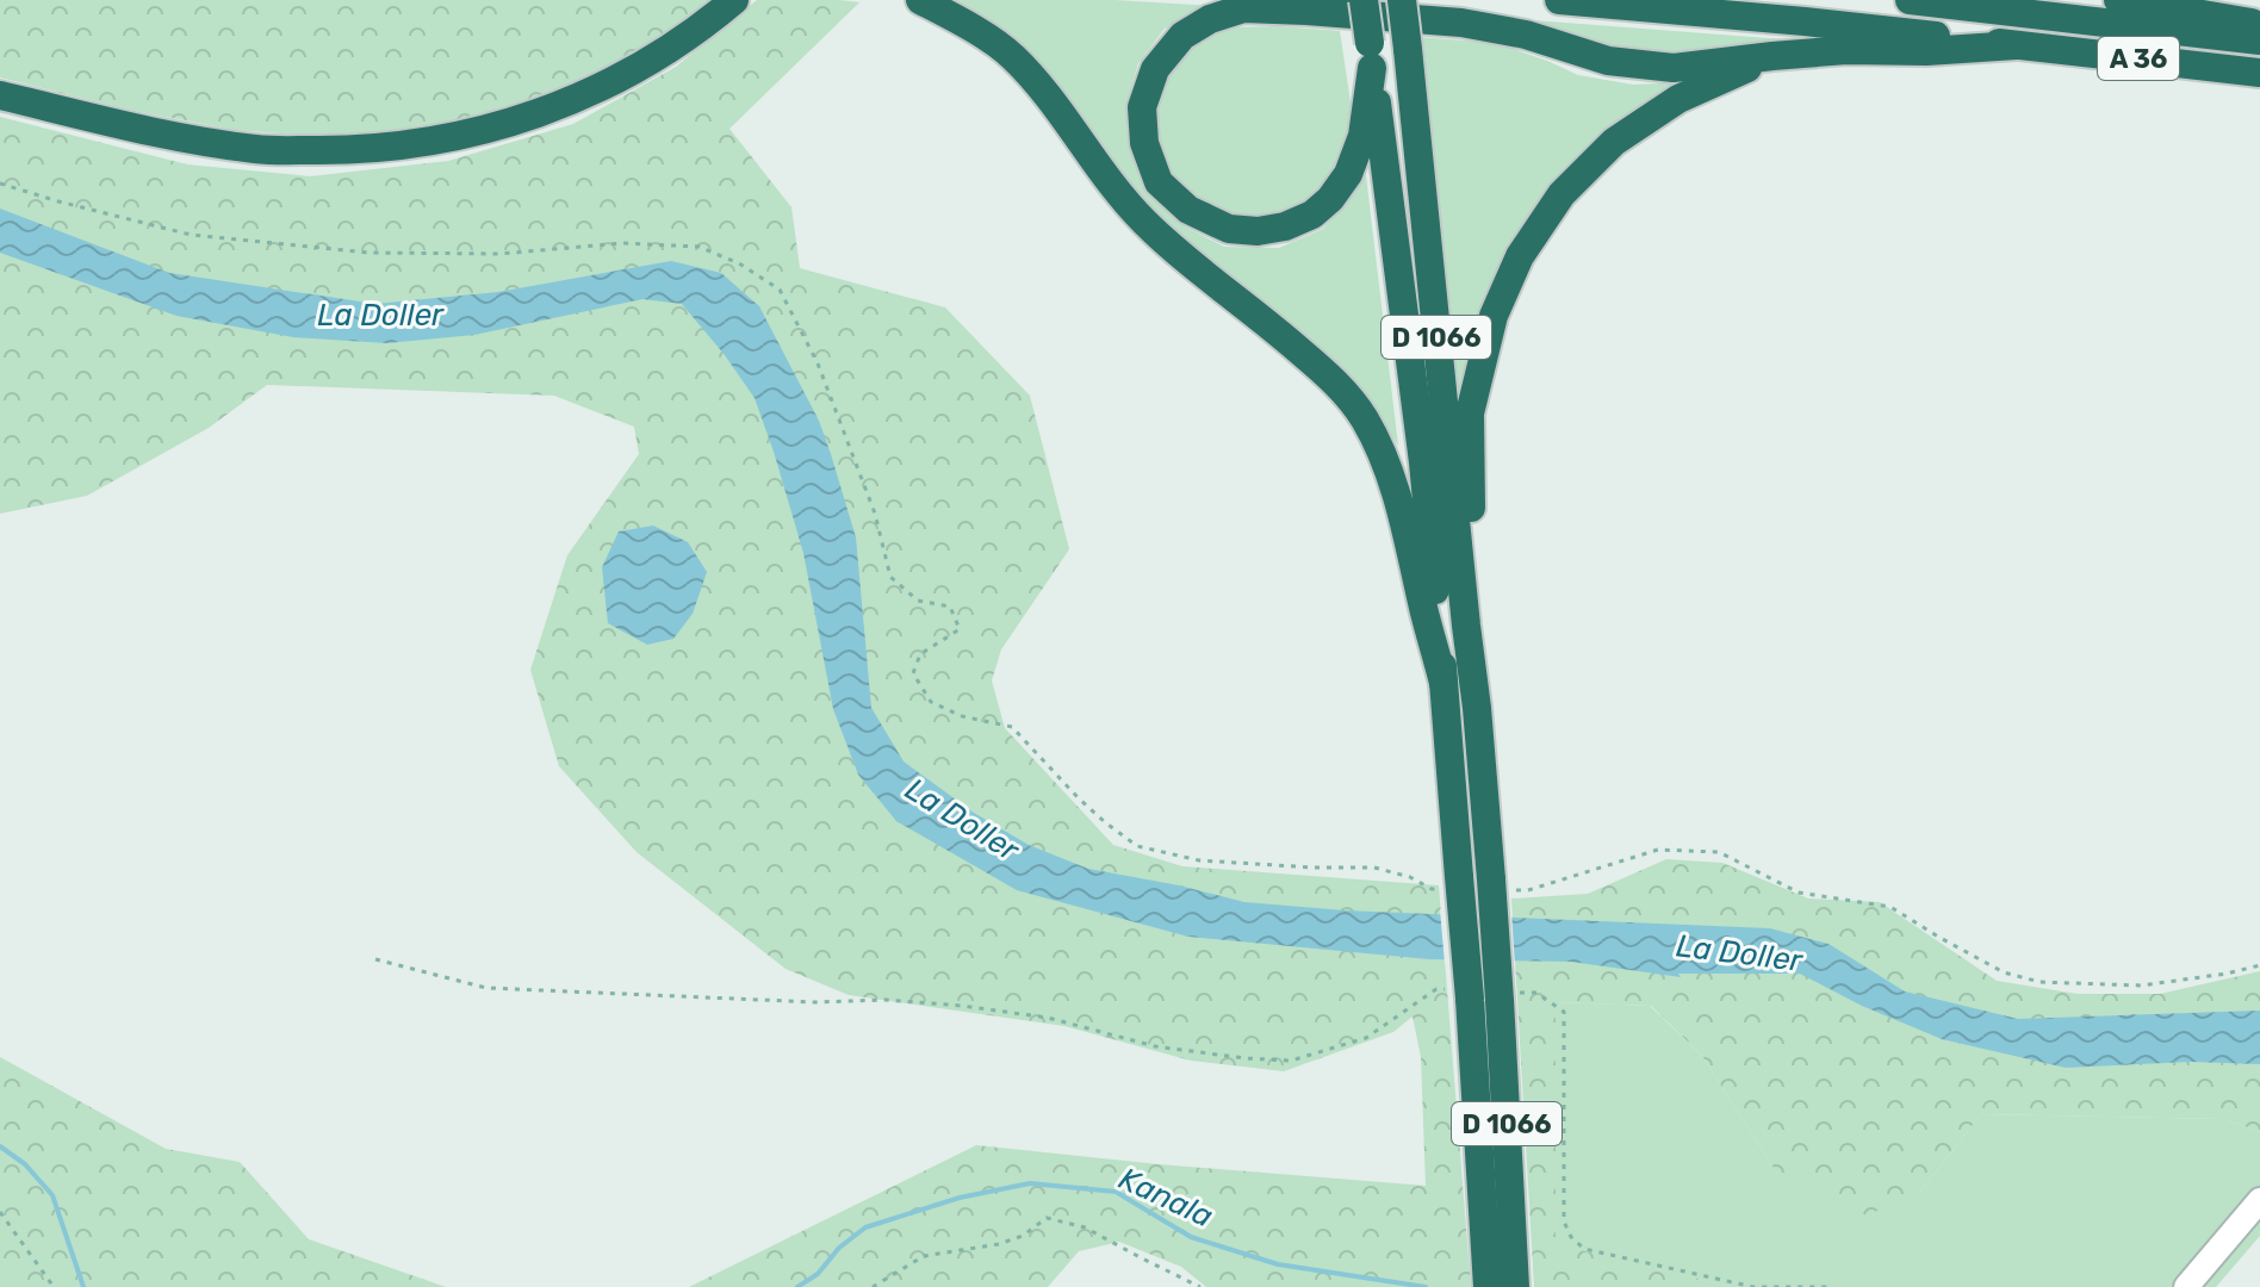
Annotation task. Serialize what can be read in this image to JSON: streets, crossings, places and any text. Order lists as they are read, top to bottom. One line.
{"streets":{"highway":["A 36","D 1066"]},"water":["La Doller","Kanala"]}
